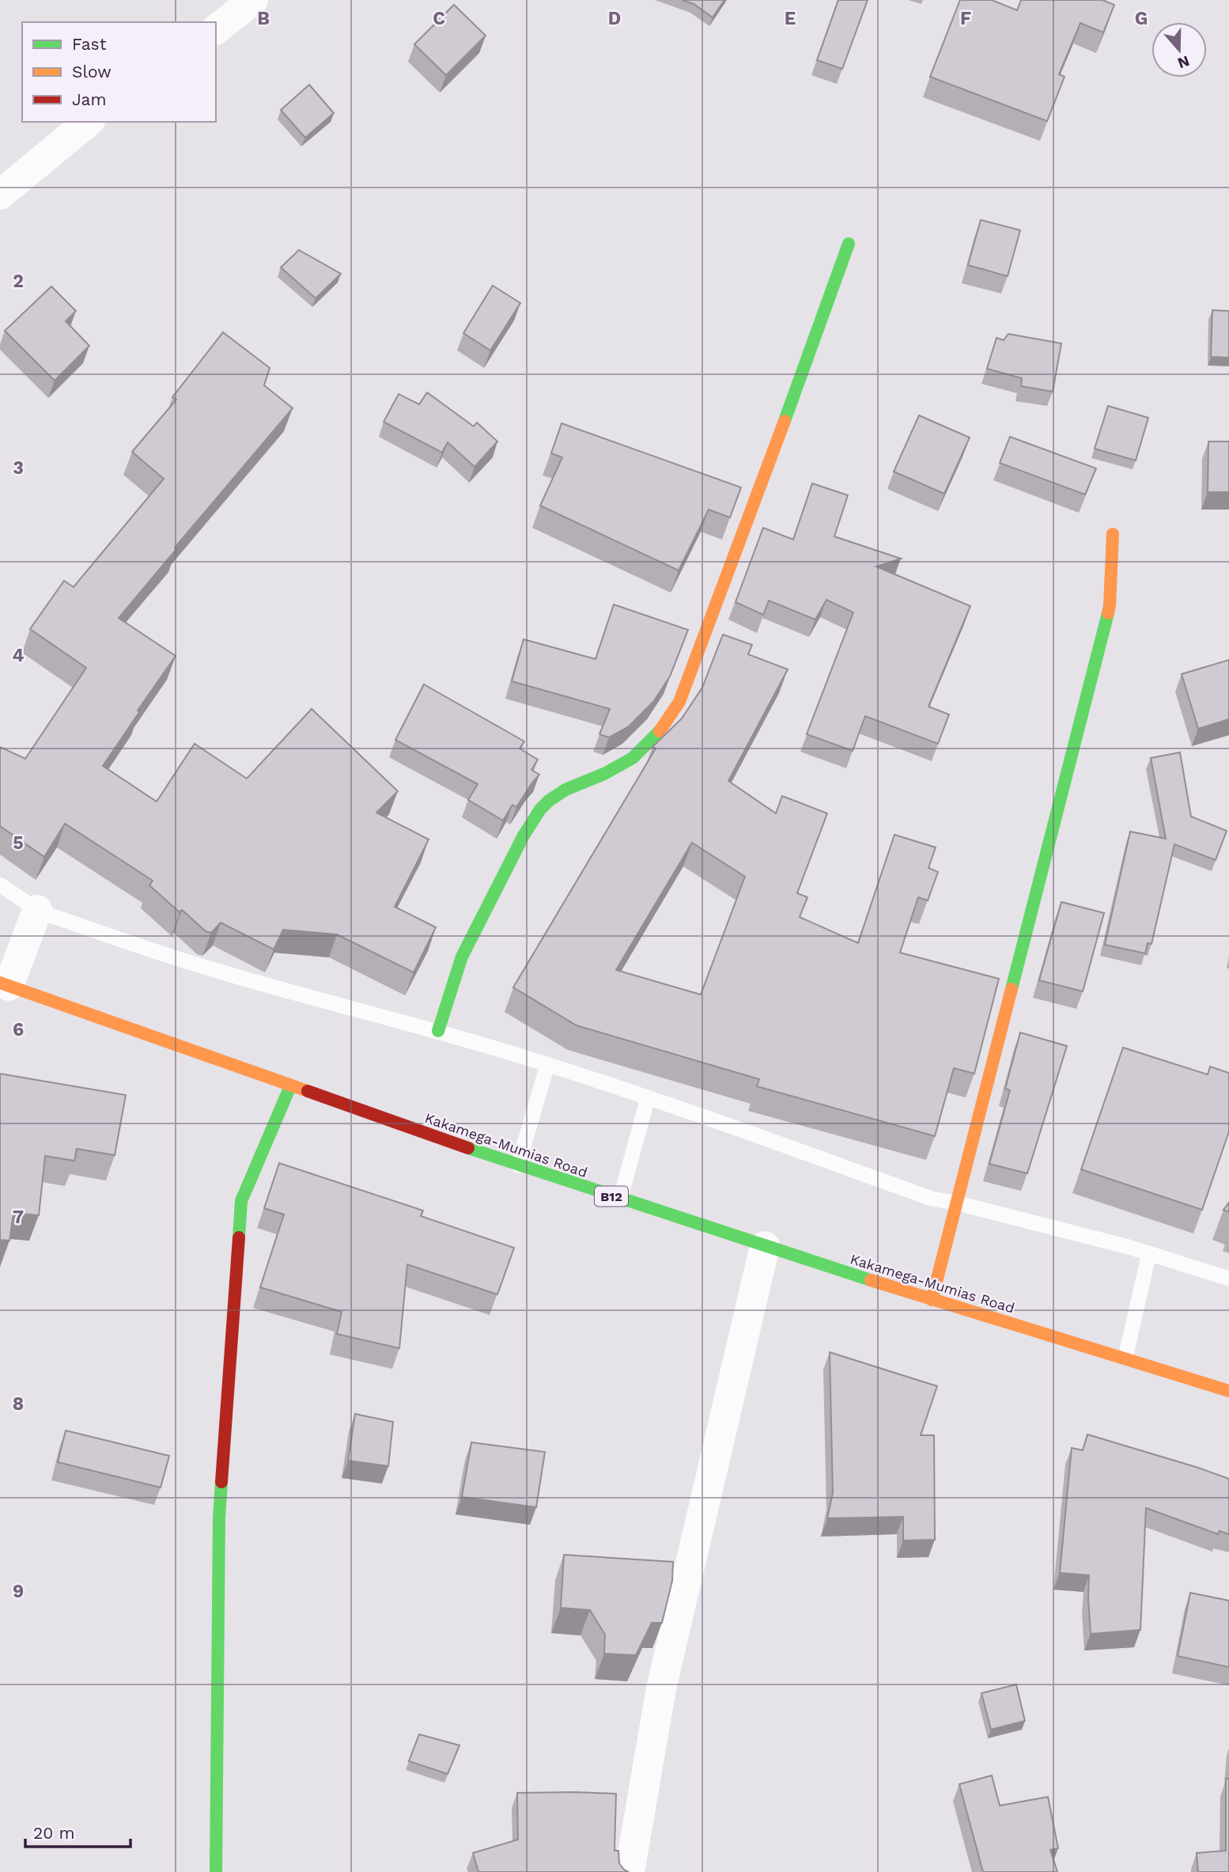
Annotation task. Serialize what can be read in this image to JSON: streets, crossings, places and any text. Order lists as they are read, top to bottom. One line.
{"streets":{"main road":["Kakamega-Mumias Road","B12"]},"legend":["Fast","Slow","Jam"],"scale_bar":"20 m","north":"bottom","grid":{"columns":["B","C","D","E","F","G"],"rows":["2","3","4","5","6","7","8","9"]}}
